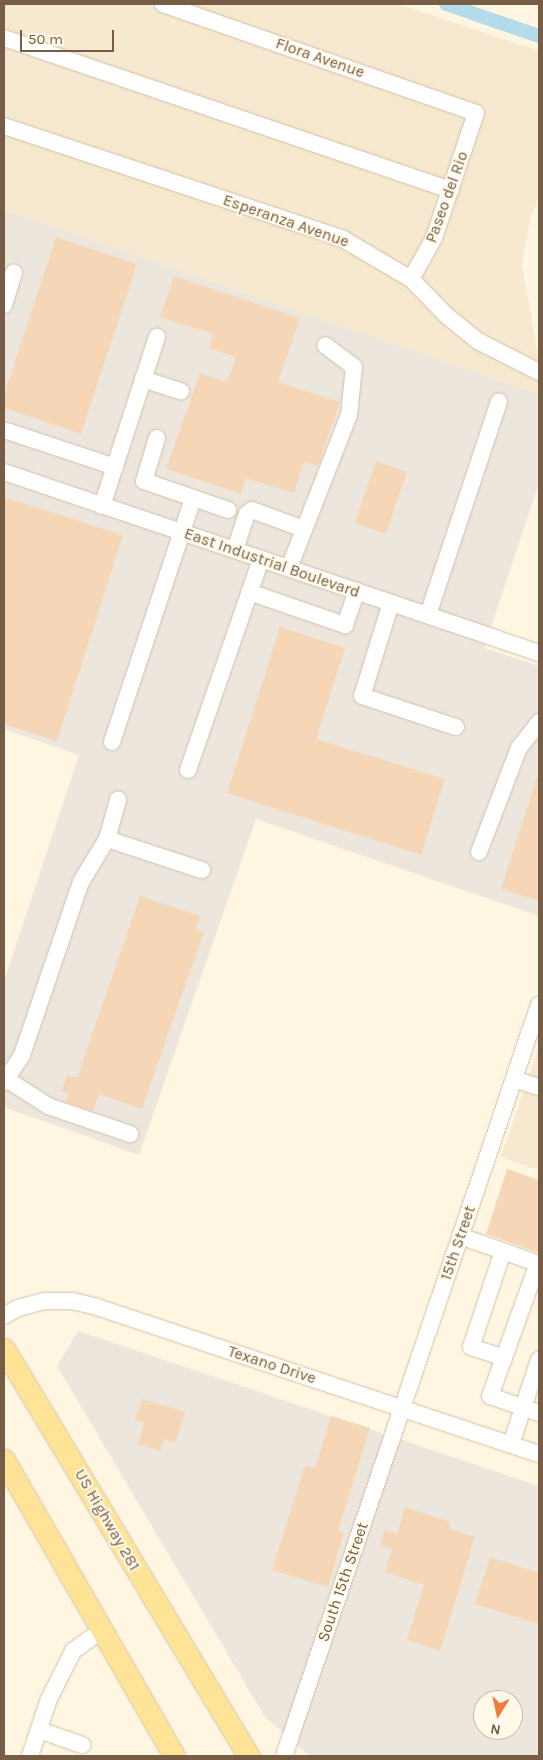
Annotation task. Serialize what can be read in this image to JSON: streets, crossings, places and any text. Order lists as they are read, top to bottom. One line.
{"streets":{"main road":["US Highway 281"],"street":["Flora Avenue","Paseo del Rio","Esperanza Avenue","East Industrial Boulevard","15th Street","Texano Drive","South 15th Street"]},"crossings":[["Flora Avenue","Paseo del Rio"],["Paseo del Rio","Esperanza Avenue"],["15th Street","Texano Drive"],["15th Street","South 15th Street"],["Texano Drive","South 15th Street"]],"scale_bar":"50 m","north":"bottom"}
